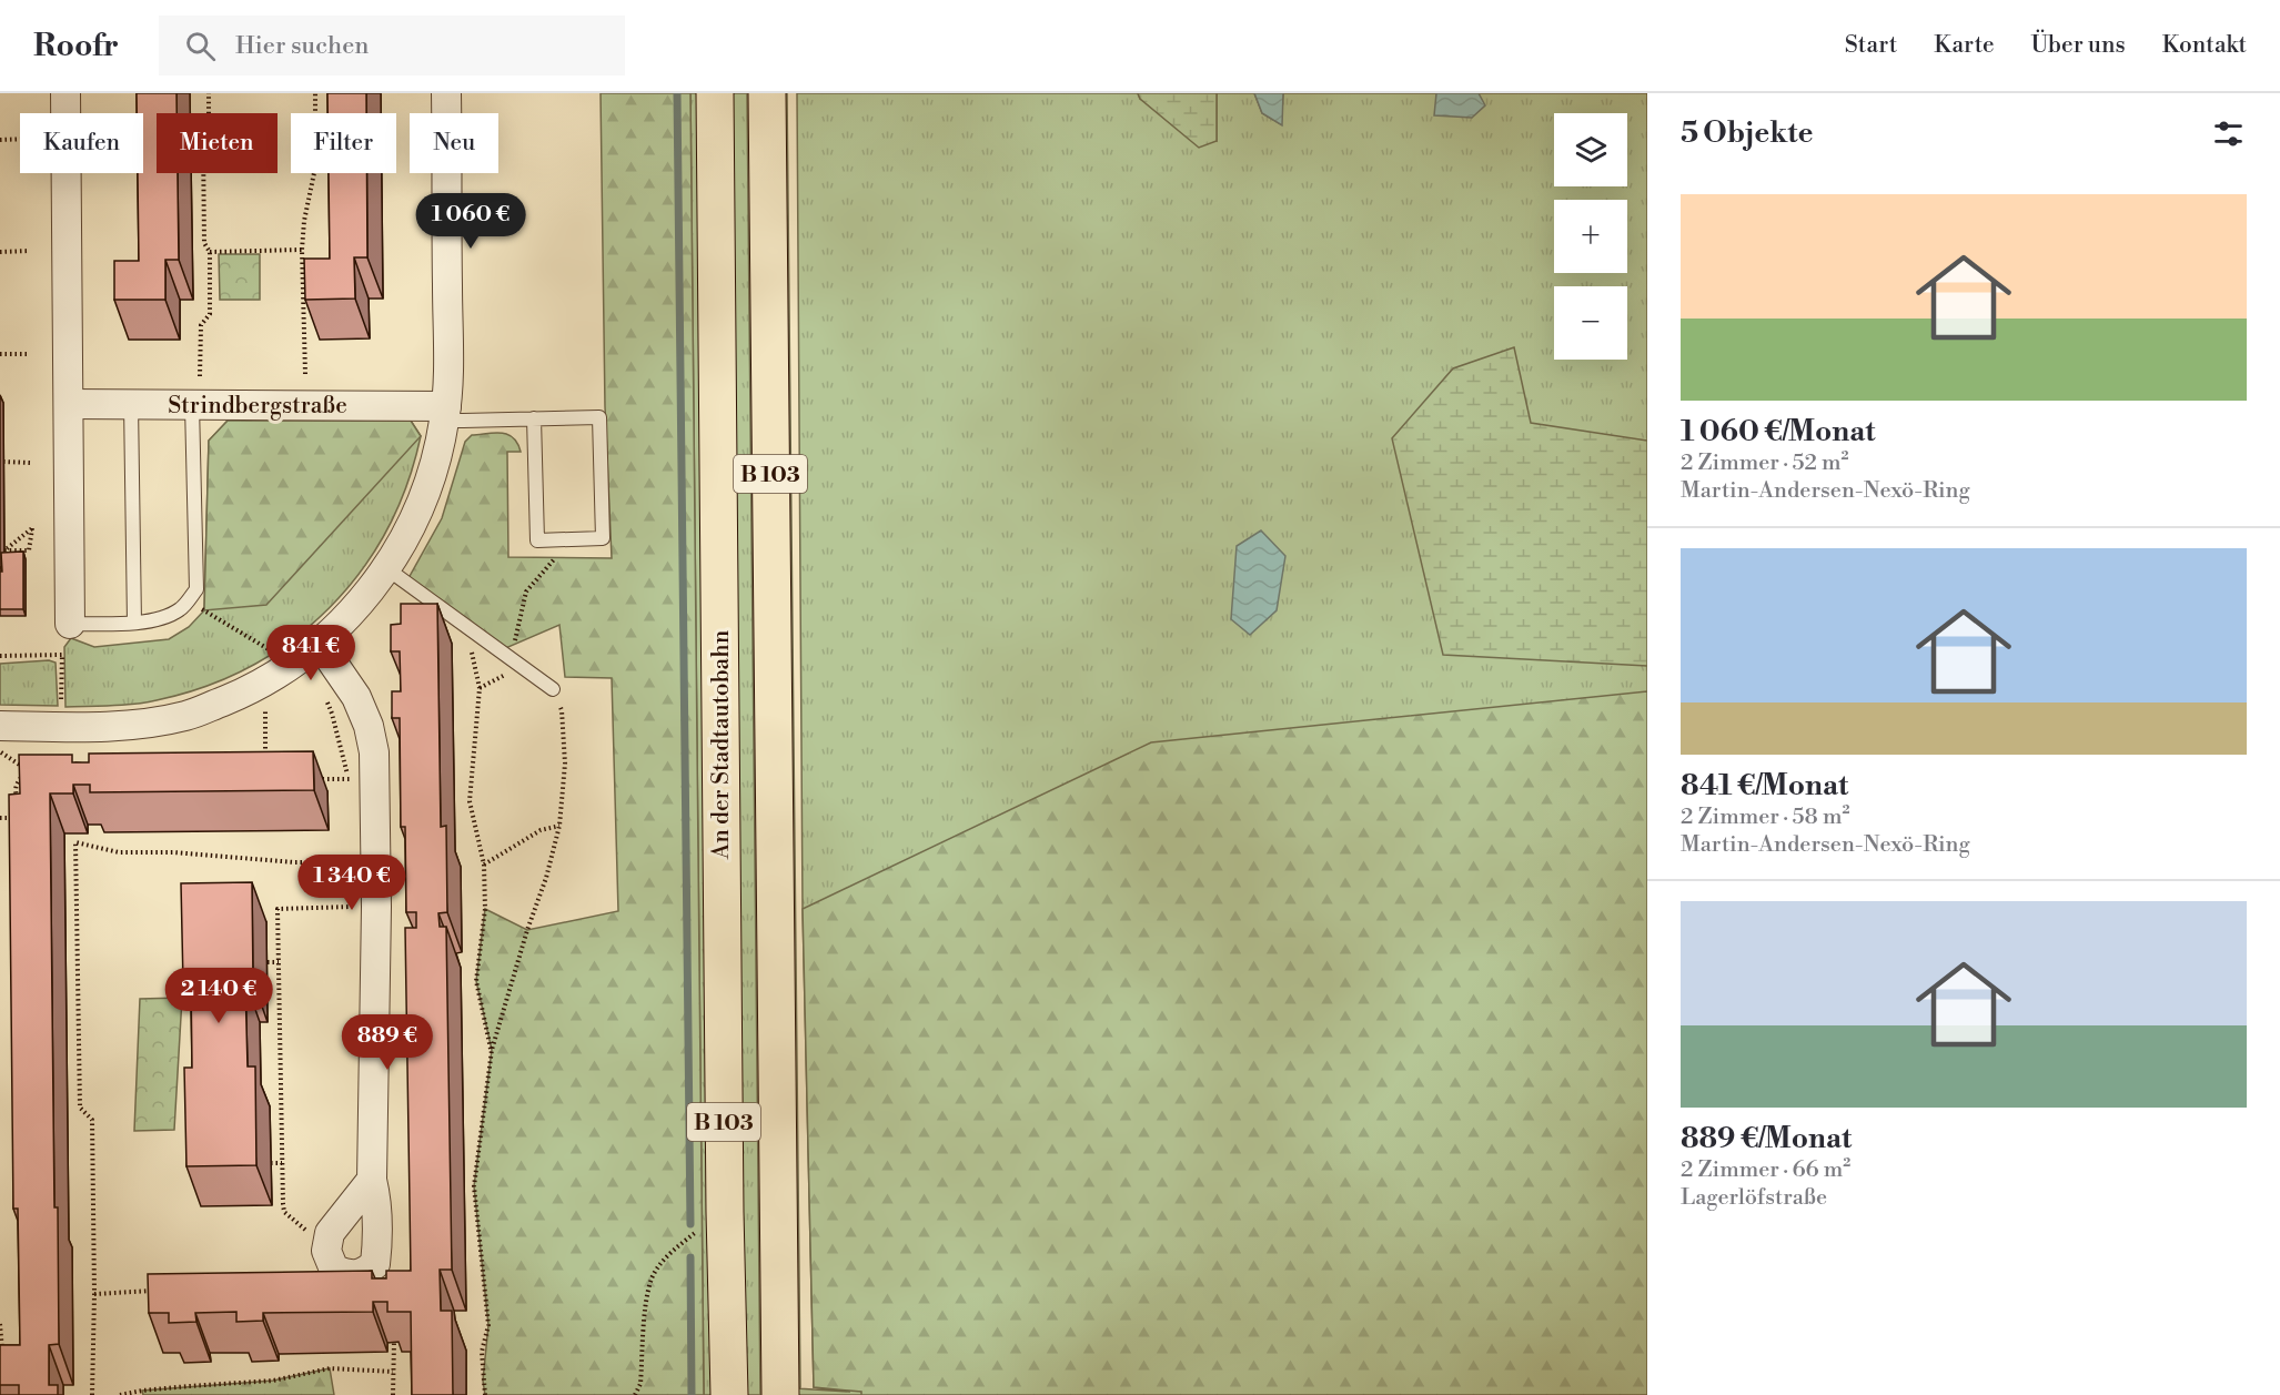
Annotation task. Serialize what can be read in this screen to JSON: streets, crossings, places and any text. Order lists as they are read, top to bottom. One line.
{"streets":{"highway":["B 103","An der Stadtautobahn"],"street":["Strindbergstraße"]},"page":{"header":"Roofr","search":"Hier suchen","nav":["Start","Karte","Über uns","Kontakt"],"heading":"5 Objekte","map_buttons":["+","−"],"chip":["Kaufen","Mieten","Filter","Neu"],"list":[{"name":"1 060 €/Monat","note":"2 Zimmer · 52 m² · Martin-Andersen-Nexö-Ring"},{"name":"841 €/Monat","note":"2 Zimmer · 58 m² · Martin-Andersen-Nexö-Ring"},{"name":"889 €/Monat","note":"2 Zimmer · 66 m² · Lagerlöfstraße"}],"price":["1 060 €","841 €","1 340 €","2 140 €","889 €"]}}
